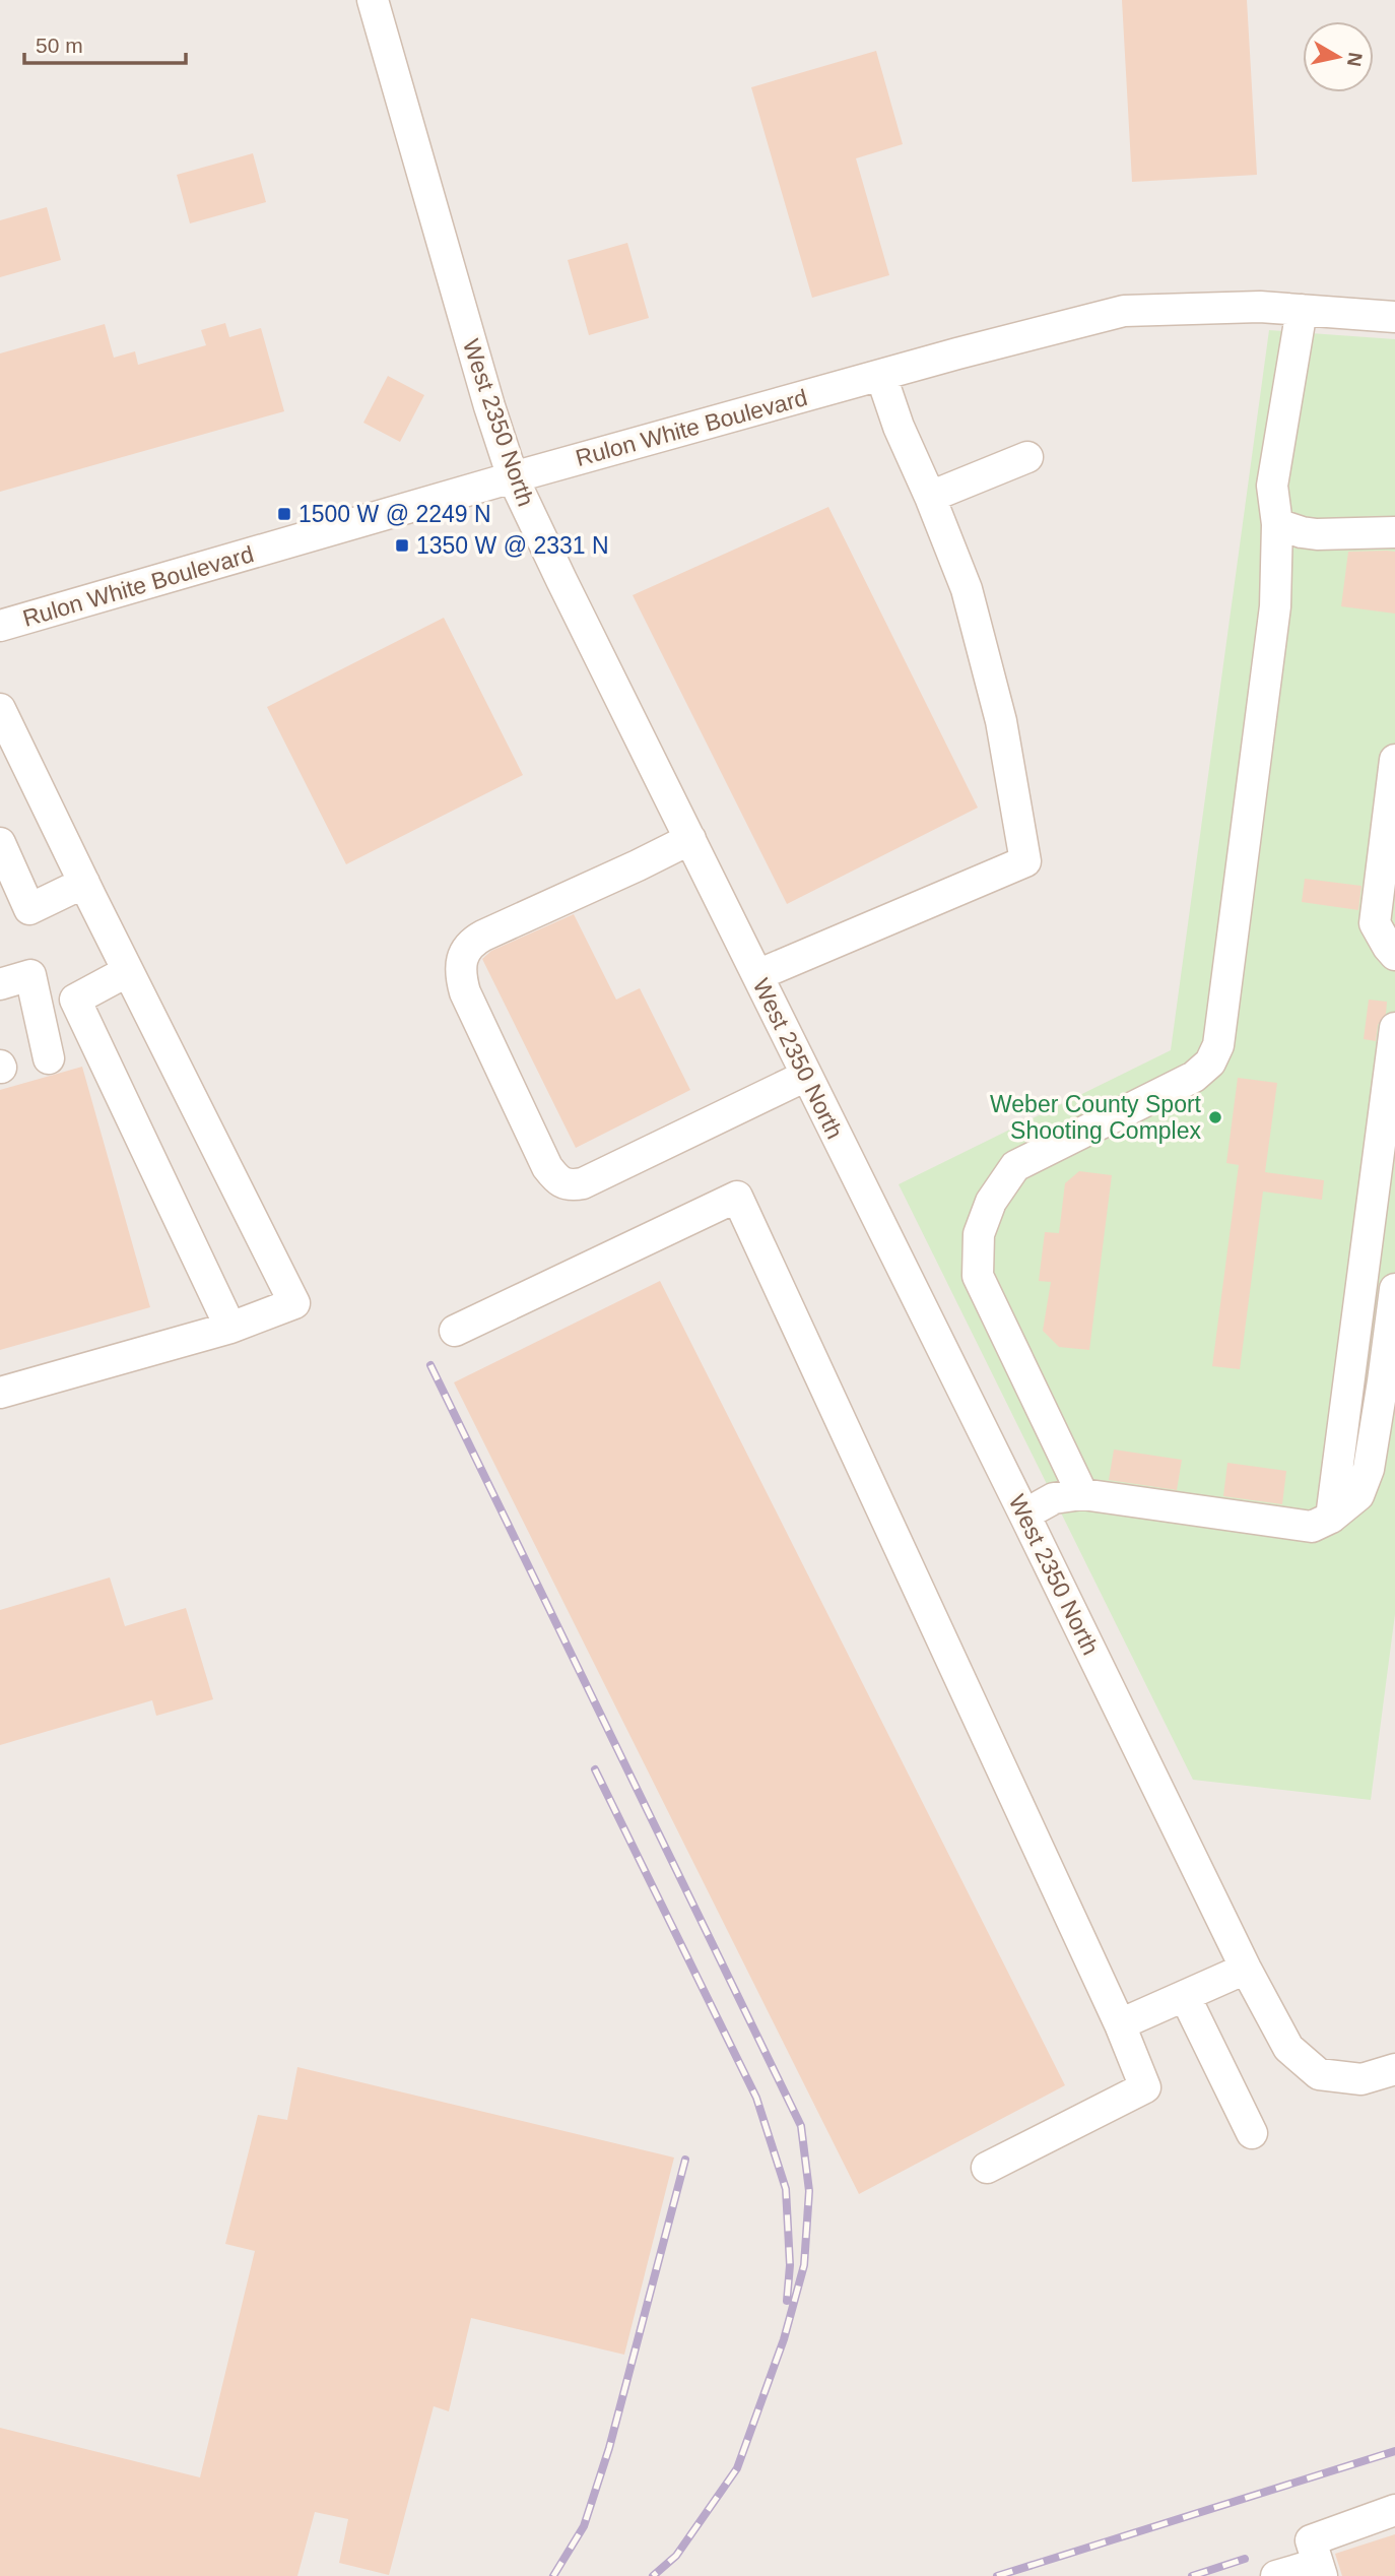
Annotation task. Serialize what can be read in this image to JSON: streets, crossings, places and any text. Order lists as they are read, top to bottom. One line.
{"streets":{"street":["West 2350 North","Rulon White Boulevard"]},"crossings":[["West 2350 North","Rulon White Boulevard"]],"places":{"transit":["1500 W @ 2249 N","1350 W @ 2331 N"],"other":["Weber County Sport Shooting Complex"]},"scale_bar":"50 m","north":"right"}
